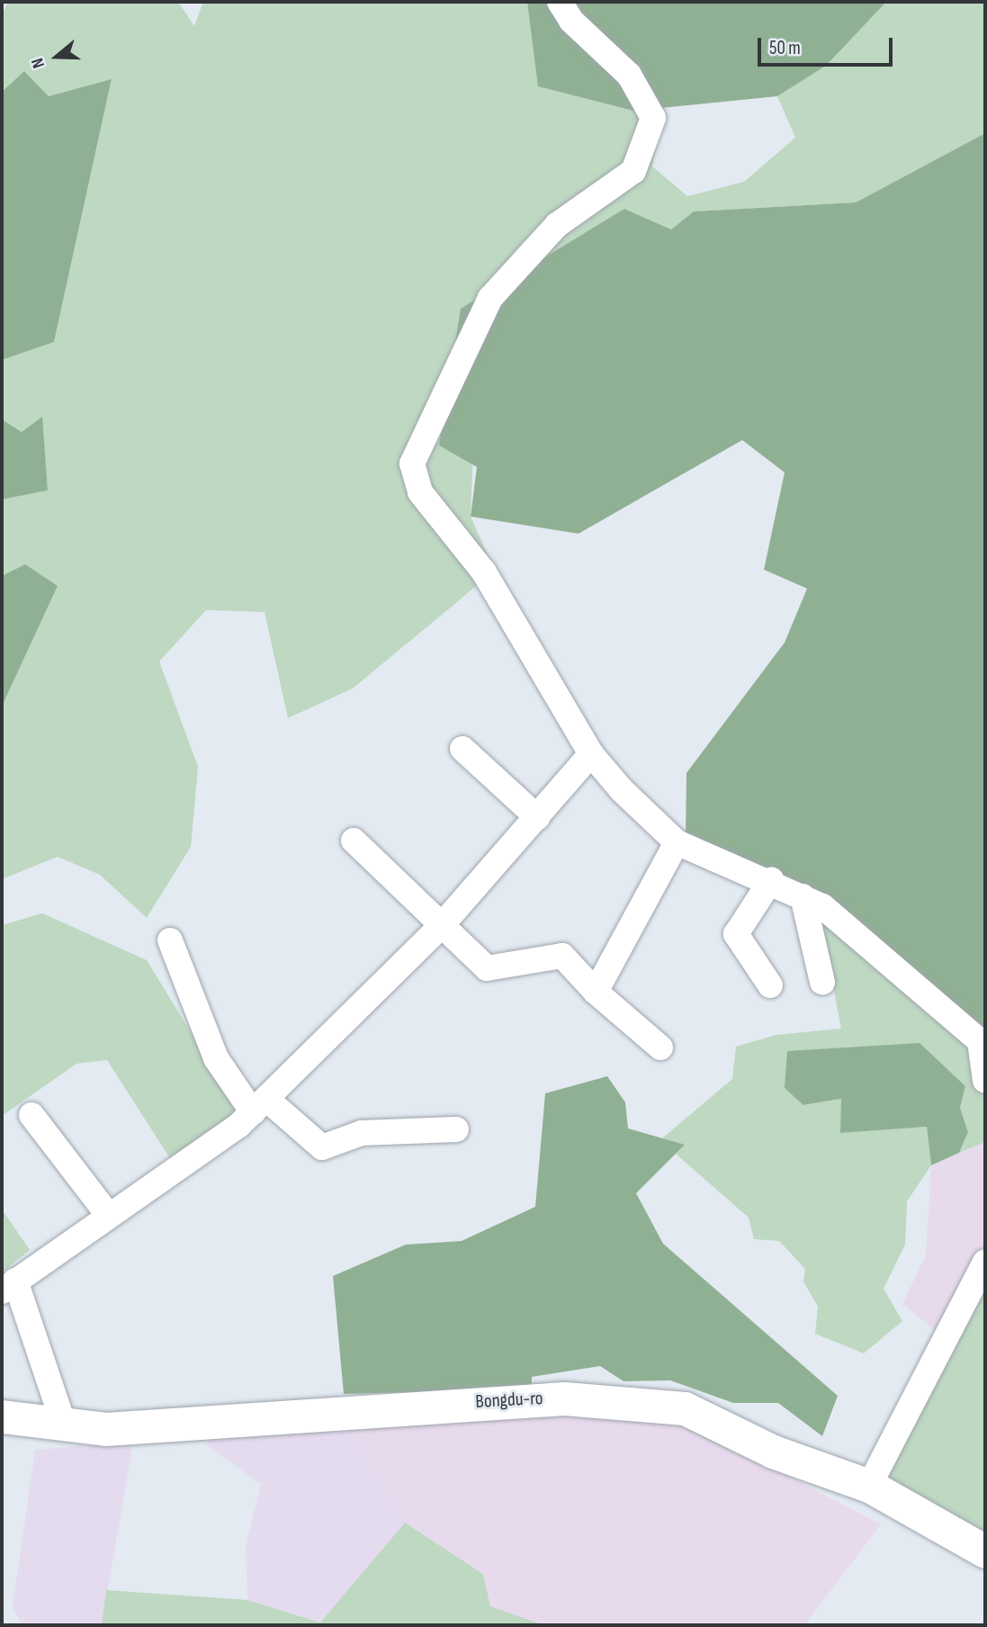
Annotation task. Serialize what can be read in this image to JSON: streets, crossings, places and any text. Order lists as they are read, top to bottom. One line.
{"streets":{"main road":["Bongdu-ro"]},"scale_bar":"50 m","north":"left"}
